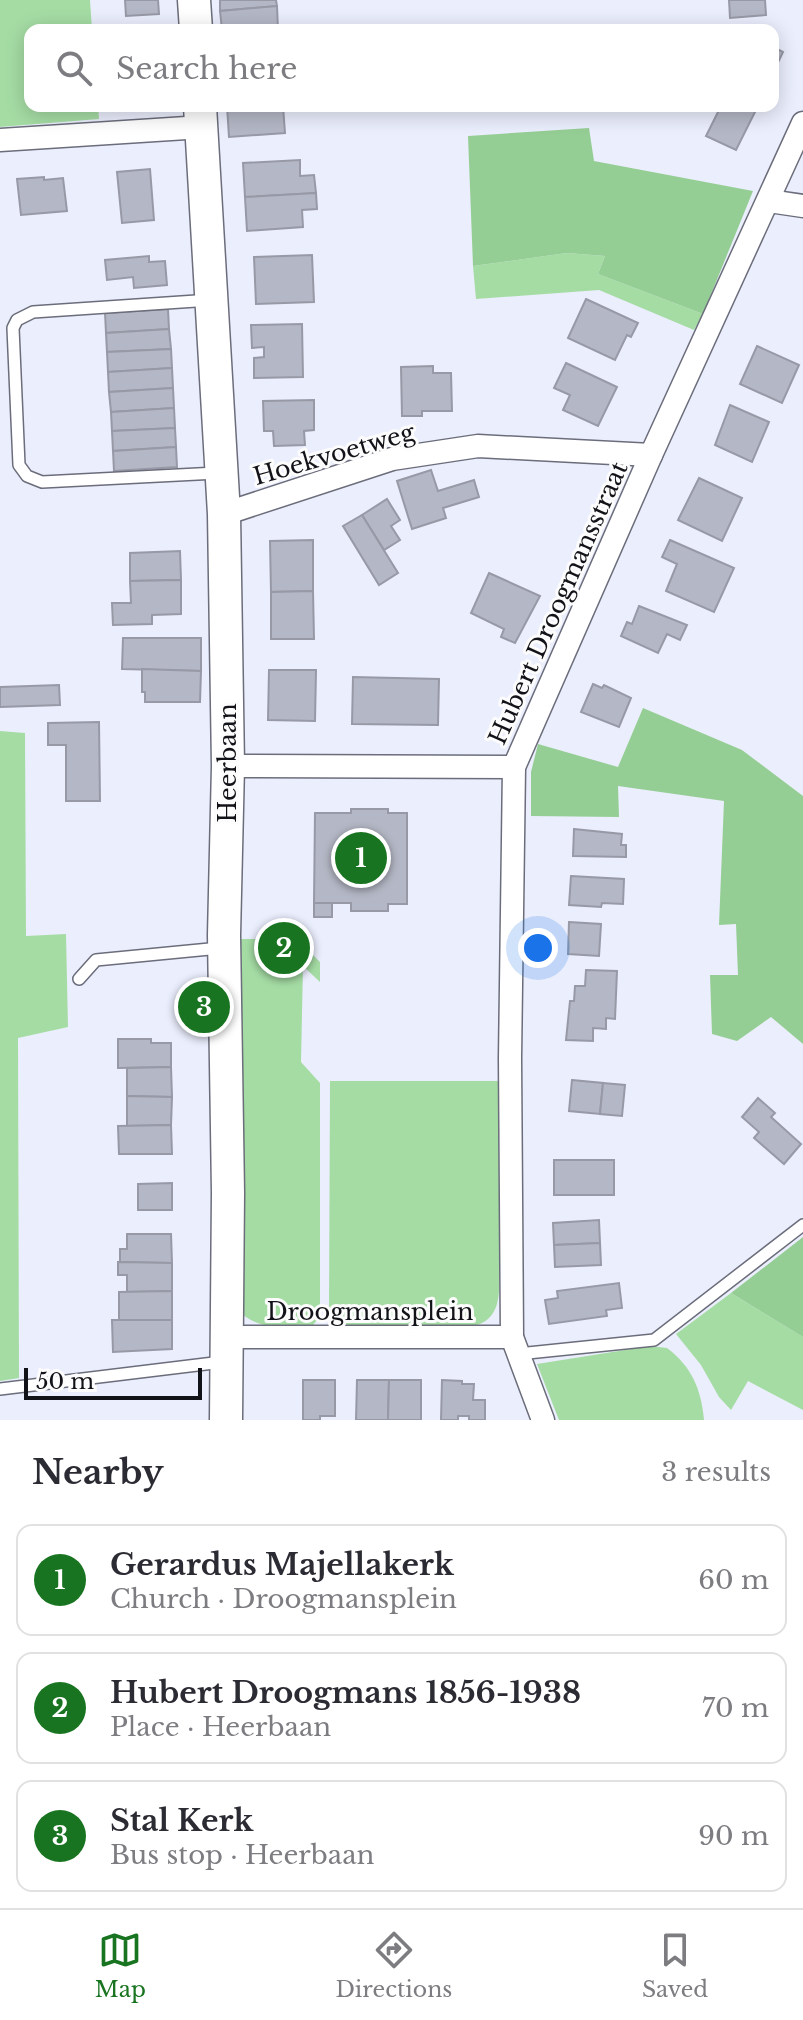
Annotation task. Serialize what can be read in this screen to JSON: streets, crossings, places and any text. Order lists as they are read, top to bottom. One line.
{"streets":{"street":["Hoekvoetweg","Hubert Droogmansstraat","Heerbaan","Droogmansplein"]},"crossings":[["Hoekvoetweg","Hubert Droogmansstraat"],["Hoekvoetweg","Heerbaan"],["Hubert Droogmansstraat","Droogmansplein"],["Heerbaan","Droogmansplein"]],"scale_bar":"50 m","page":{"search":"Search here","pins":["1","2","3"],"scale":"50 m","heading":["Nearby","3 results"],"list":[{"mark":"1","name":"Gerardus Majellakerk","note":"Church · Droogmansplein","value":"60 m"},{"mark":"2","name":"Hubert Droogmans 1856-1938","note":"Place · Heerbaan","value":"70 m"},{"mark":"3","name":"Stal Kerk","note":"Bus stop · Heerbaan","value":"90 m"}],"nav":["Map","Directions","Saved"]}}
